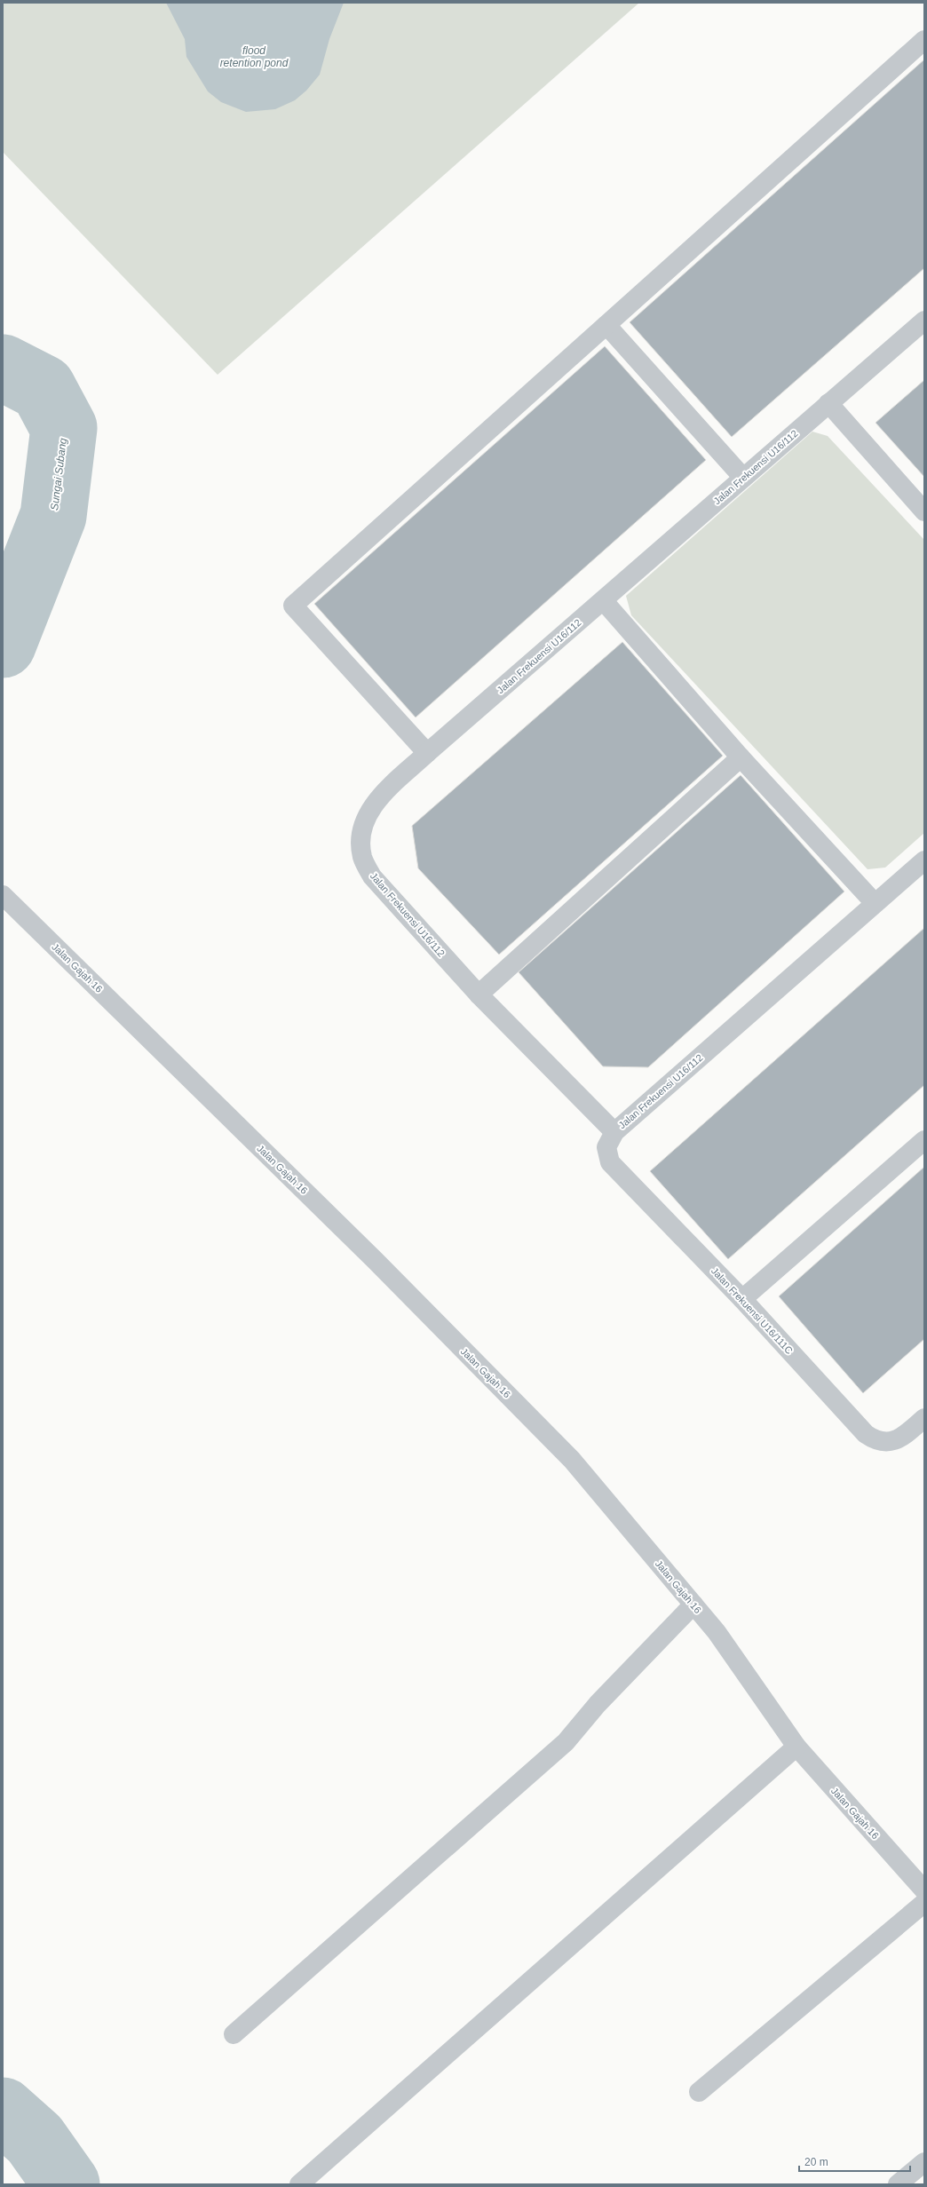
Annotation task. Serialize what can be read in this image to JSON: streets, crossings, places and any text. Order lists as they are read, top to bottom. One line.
{"streets":{"street":["Jalan Frekuensi U16/112","Jalan Gajah 16","Jalan Frekuensi U16/111C"]},"crossings":[["Jalan Frekuensi U16/112","Jalan Frekuensi U16/111C"]],"water":["flood retention pond","Sungai Subang"],"scale_bar":"20 m"}
